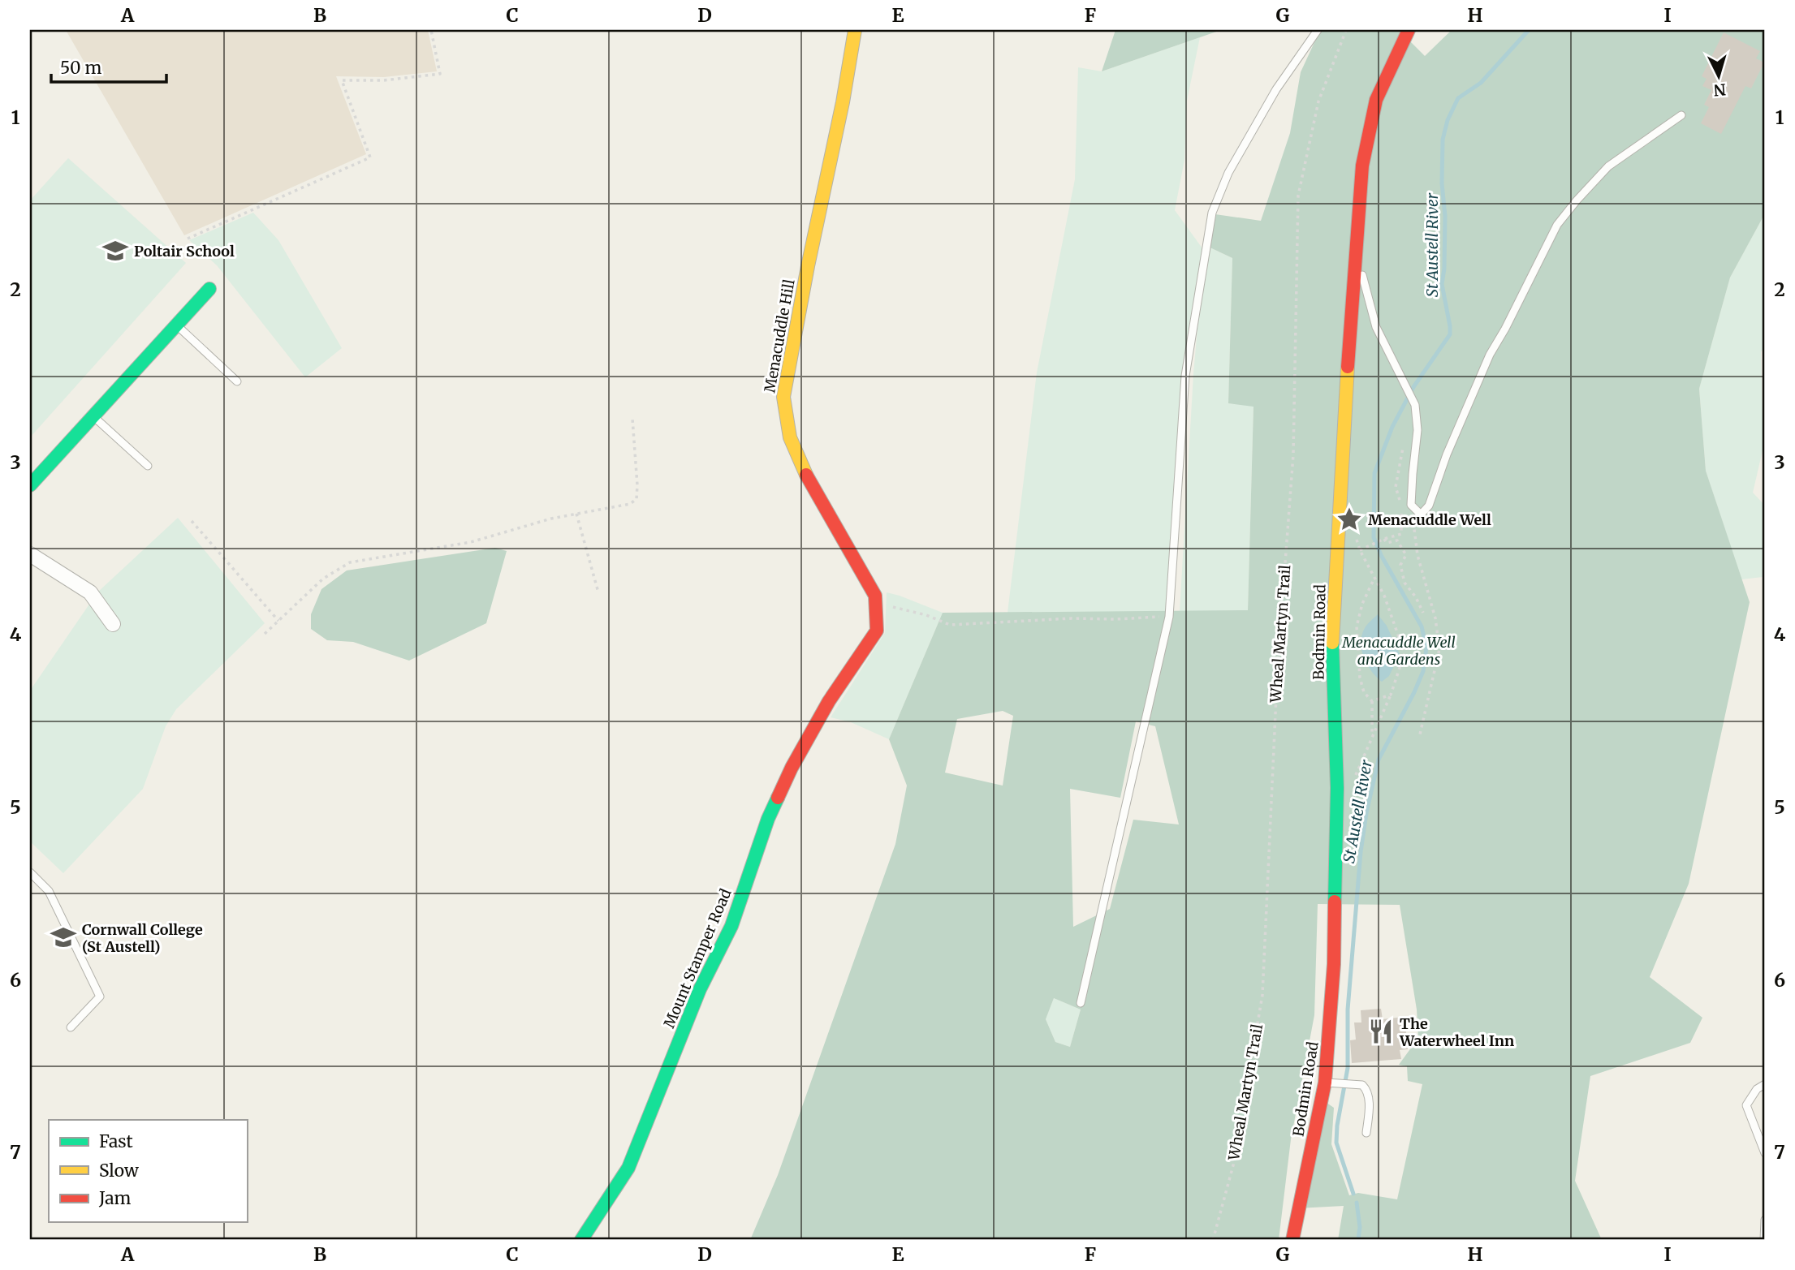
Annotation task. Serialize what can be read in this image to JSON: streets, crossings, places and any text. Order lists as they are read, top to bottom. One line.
{"streets":{"street":["Menacuddle Hill","Bodmin Road","Mount Stamper Road"],"path":["Wheal Martyn Trail"]},"crossings":[["Menacuddle Hill","Mount Stamper Road"]],"water":["St Austell River"],"parks":["Menacuddle Well and Gardens"],"places":{"school or university":["Poltair School","Cornwall College (St Austell)"],"place":["Menacuddle Well"],"restaurant":["The Waterwheel Inn"]},"legend":["Fast","Slow","Jam"],"scale_bar":"50 m","north":"bottom","grid":{"columns":["A","B","C","D","E","F","G","H","I"],"rows":["1","2","3","4","5","6","7"]}}
